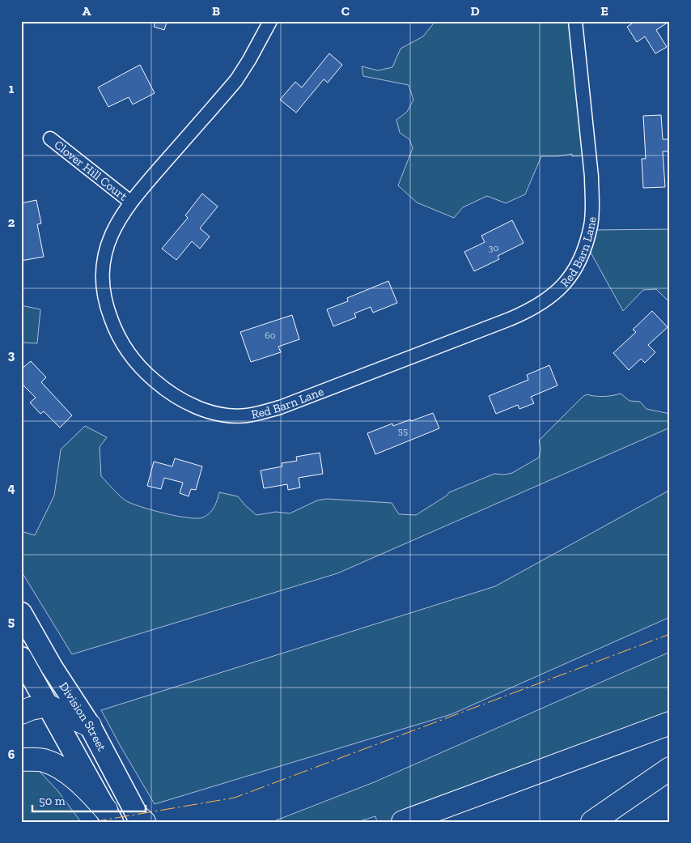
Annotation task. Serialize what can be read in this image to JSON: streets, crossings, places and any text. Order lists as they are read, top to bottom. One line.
{"streets":{"main road":["Division Street"],"street":["Clover Hill Court","Red Barn Lane"]},"crossings":[["Clover Hill Court","Red Barn Lane"]],"house_numbers":["30","60","55"],"scale_bar":"50 m","grid":{"columns":["A","B","C","D","E"],"rows":["1","2","3","4","5","6"]}}
